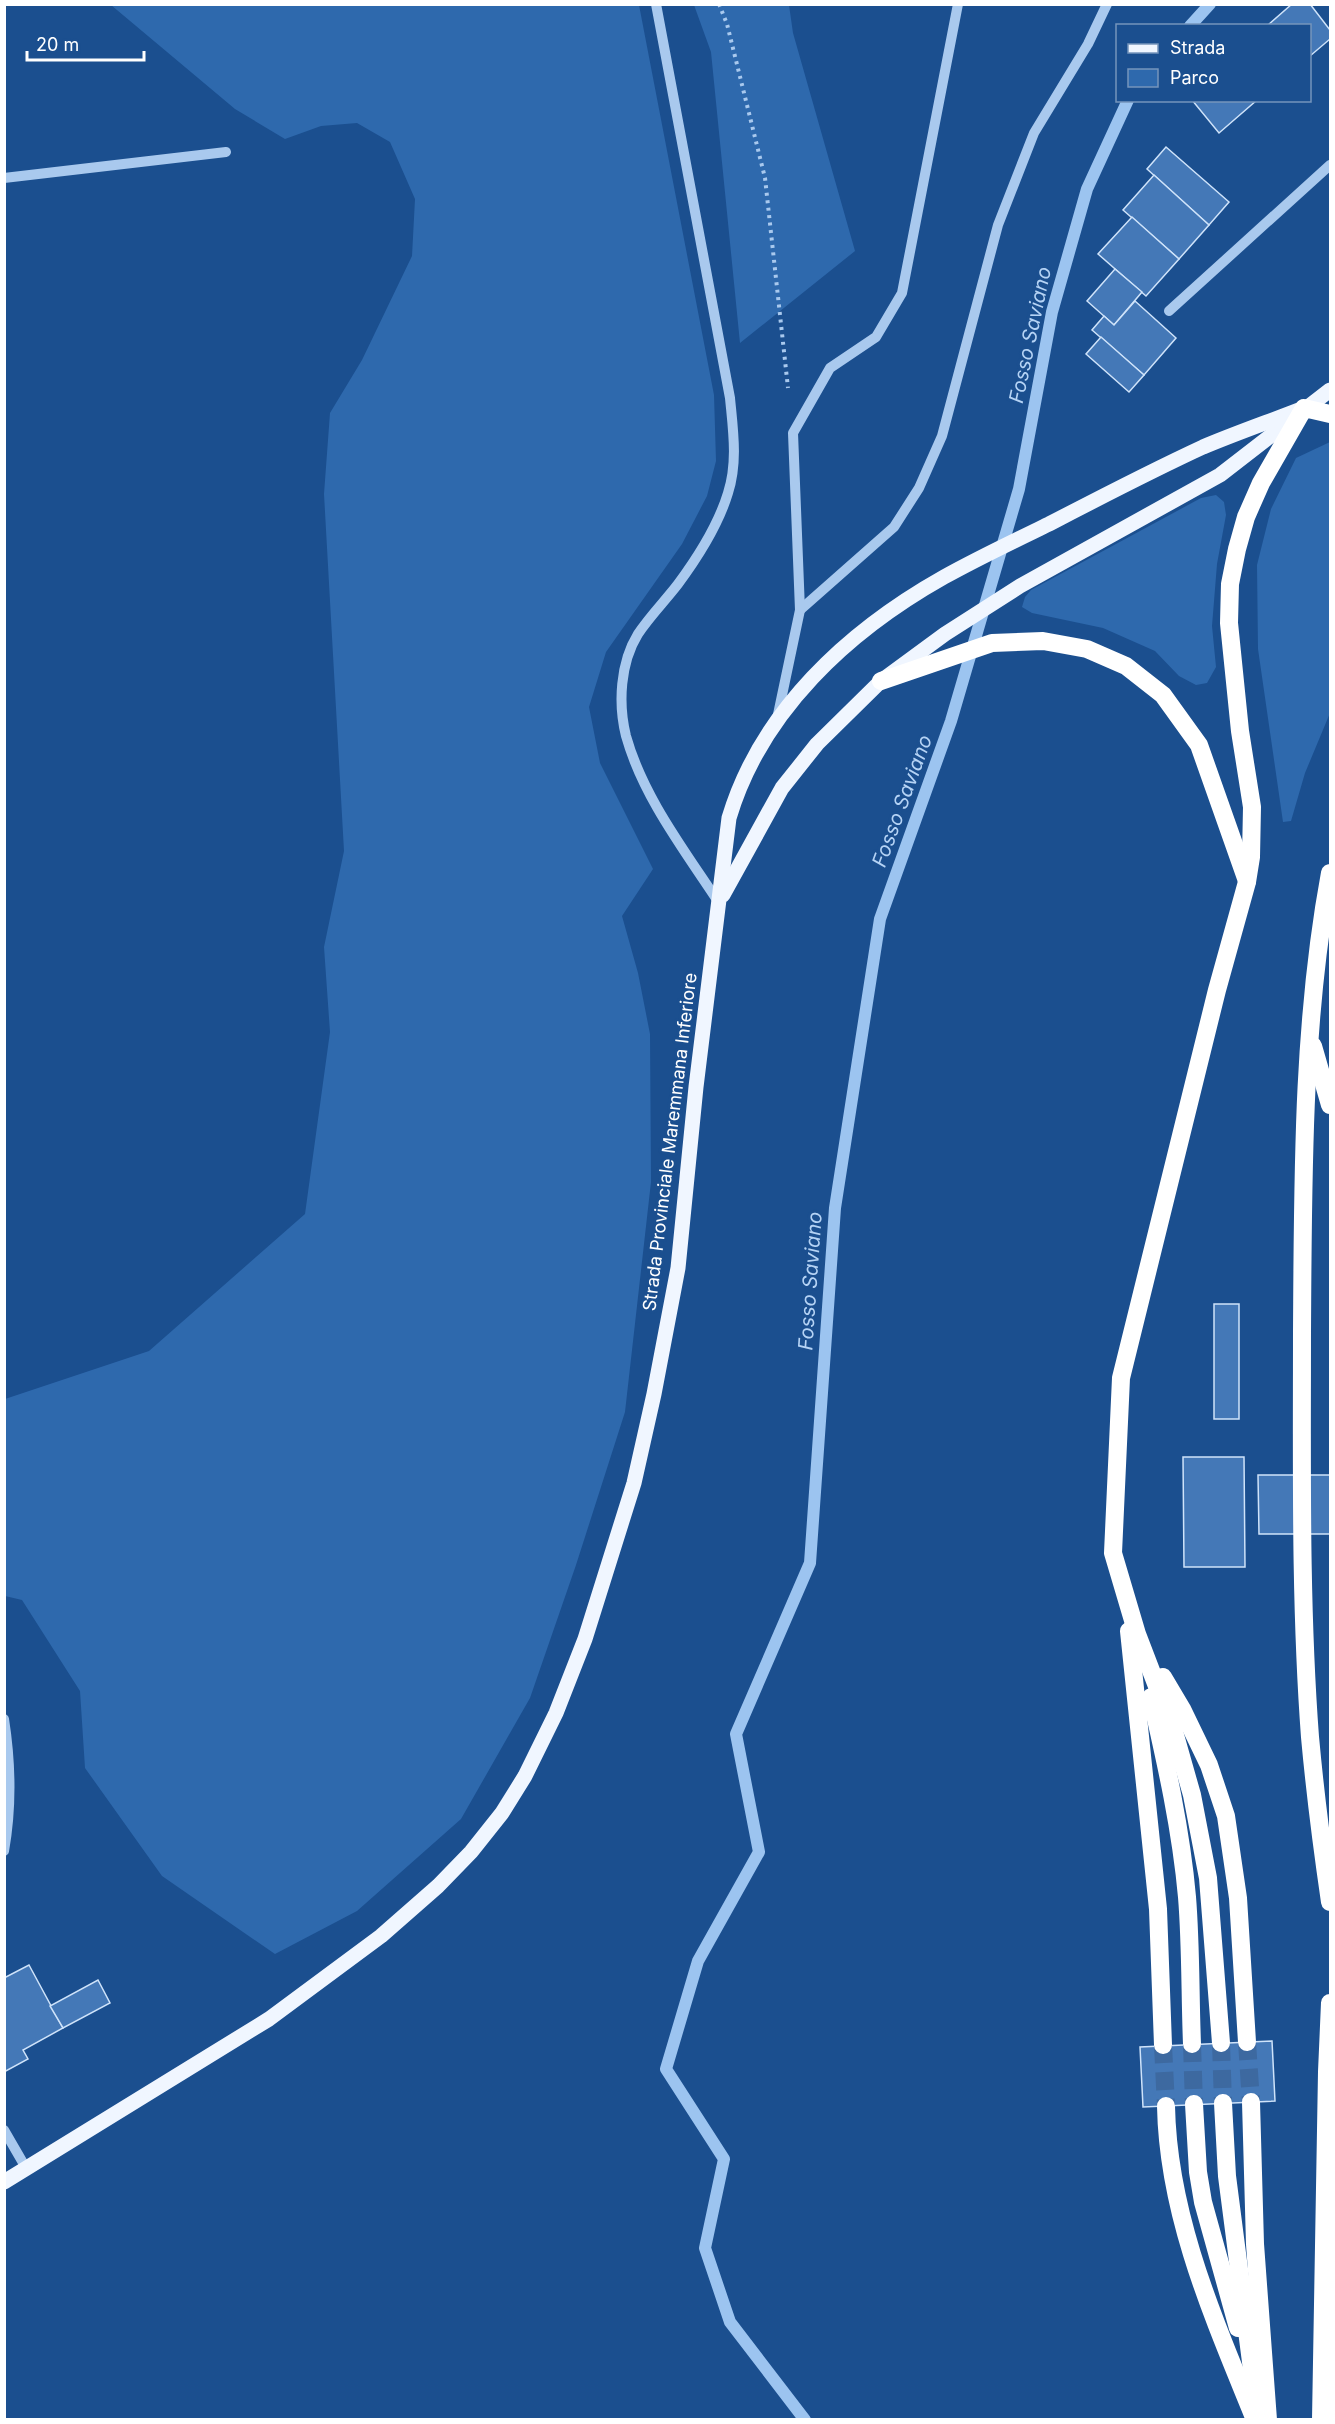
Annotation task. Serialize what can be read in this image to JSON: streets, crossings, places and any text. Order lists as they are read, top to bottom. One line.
{"streets":{"main road":["Strada Provinciale Maremmana Inferiore"]},"water":["Fosso Saviano"],"legend":["Strada","Parco"],"scale_bar":"20 m"}
